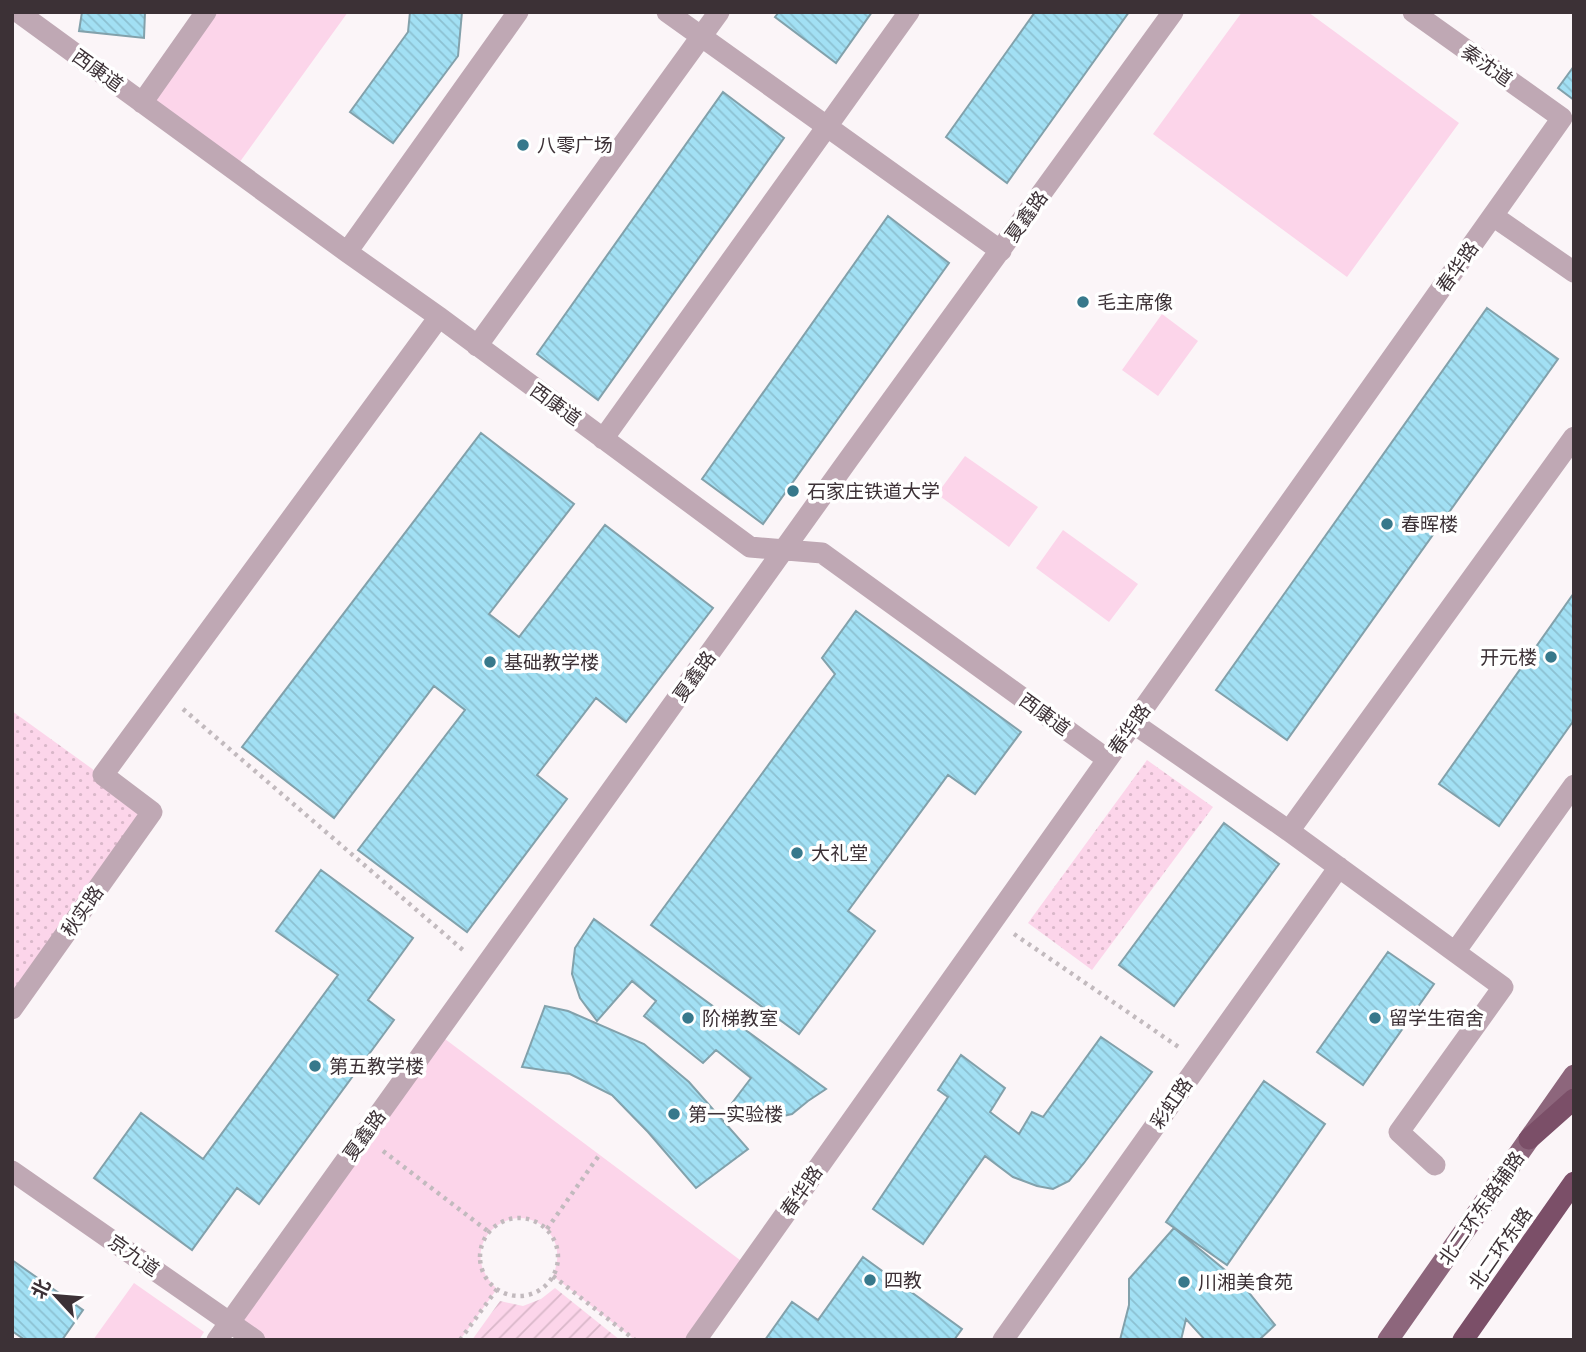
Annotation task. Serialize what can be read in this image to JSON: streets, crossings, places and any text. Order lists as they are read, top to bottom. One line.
{"streets":{"highway":["北二环东路"],"main road":["北二环东路辅路"],"street":["秦沈道","西康道","夏鑫路","春华路","秋实路","彩虹路","京九道"]},"crossings":[["秦沈道","春华路"],["西康道","夏鑫路"],["西康道","春华路"],["夏鑫路","京九道"]],"places":["八零广场","毛主席像","石家庄铁道大学","春晖楼","开元楼","基础教学楼","大礼堂","阶梯教室","留学生宿舍","第五教学楼","第一实验楼","四教","川湘美食苑"],"north":"top left"}
